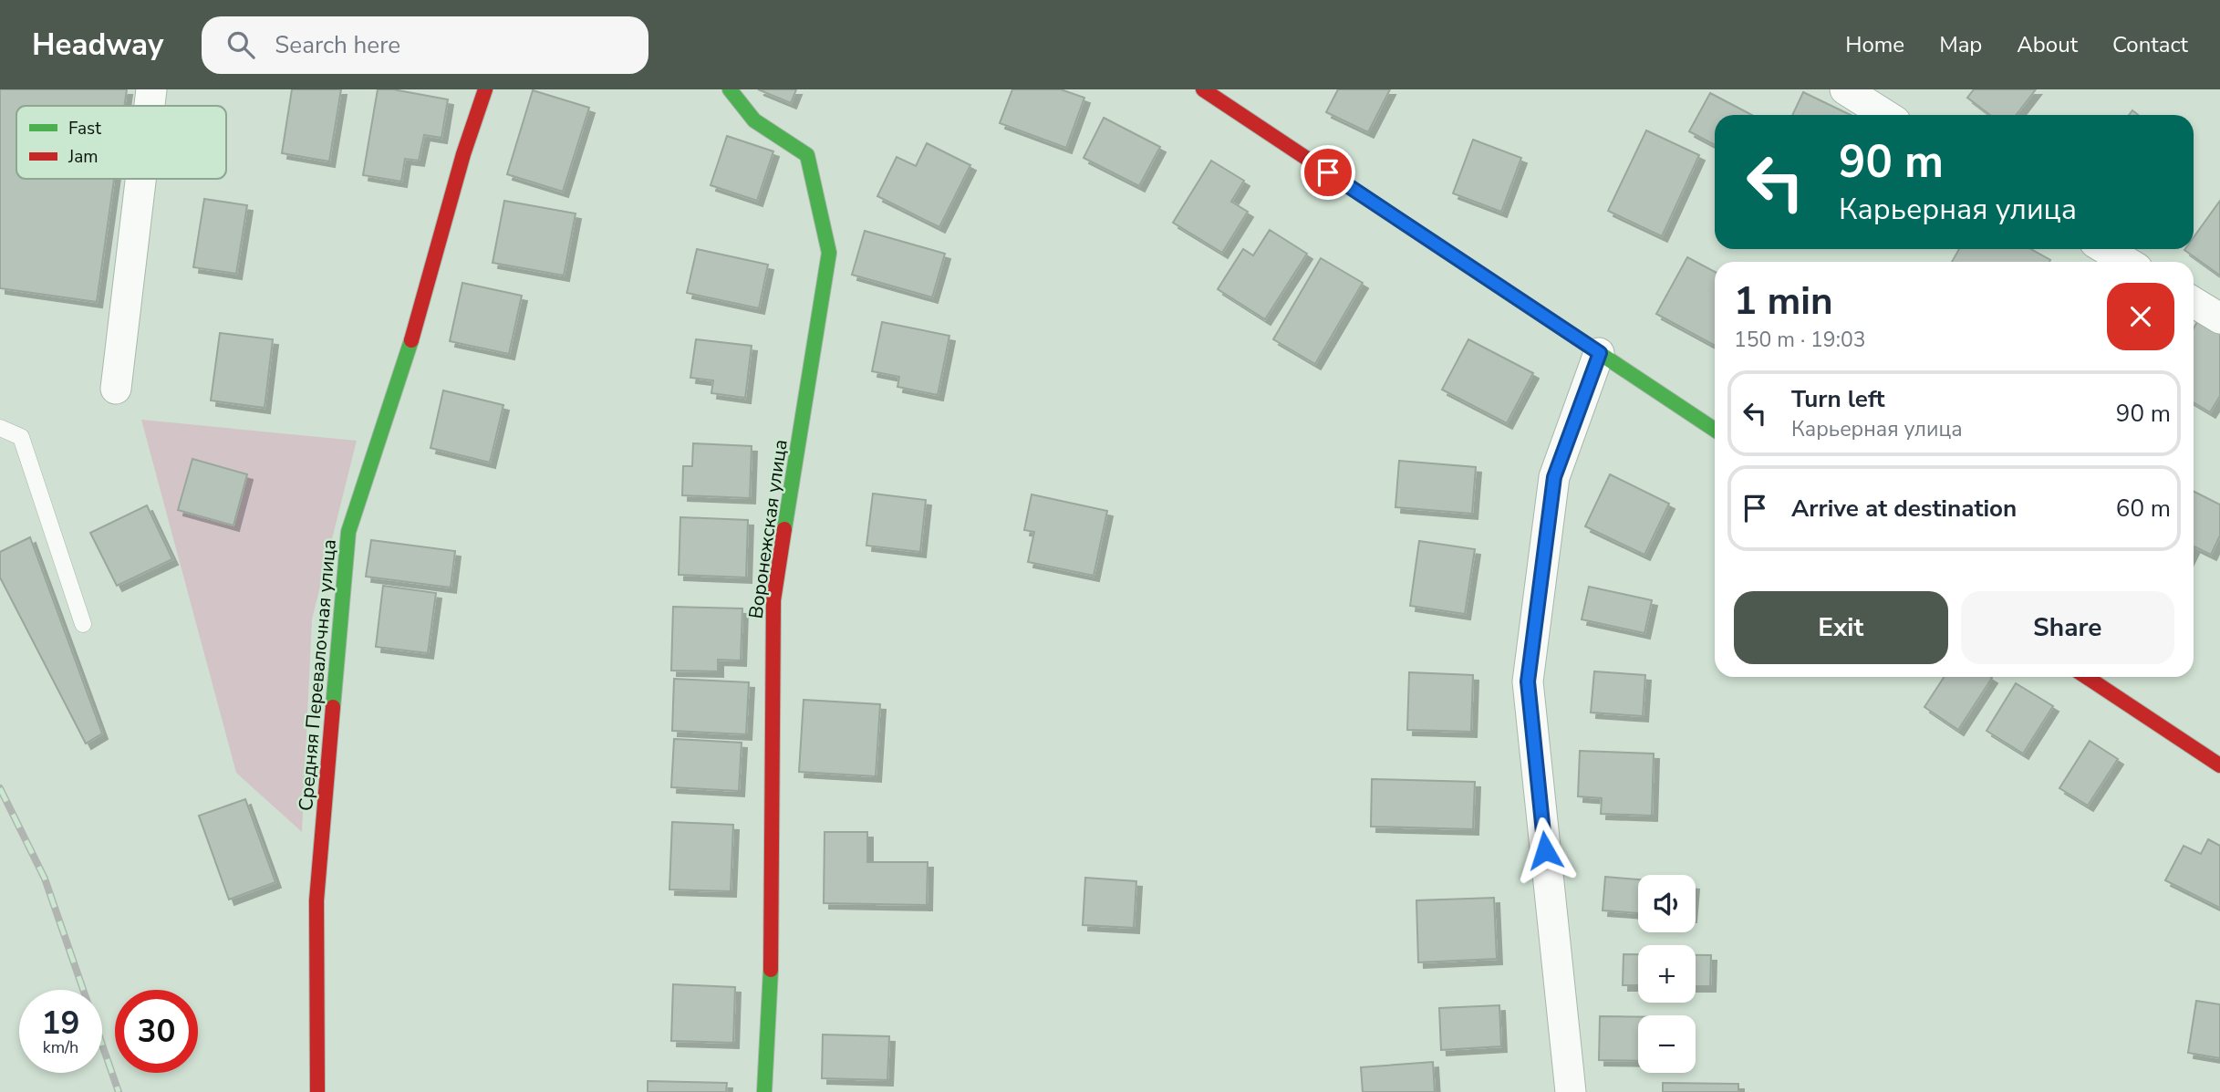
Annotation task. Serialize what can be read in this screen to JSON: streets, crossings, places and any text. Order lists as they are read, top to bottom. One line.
{"streets":{"street":["Воронежская улица","Средняя Перевалочная улица"]},"legend":["Fast","Jam"],"page":{"header":"Headway","search":"Search here","nav":["Home","Map","About","Contact"],"turn":["90 m","Карьерная улица"],"heading":["1 min","150 m · 19:03"],"list":[{"name":"Turn left","note":"Карьерная улица","value":"90 m"},{"name":"Arrive at destination","value":"60 m"}],"buttons":["Exit","Share"],"map_buttons":["+","−"],"speed":"19 km/h","limit":"30"}}
